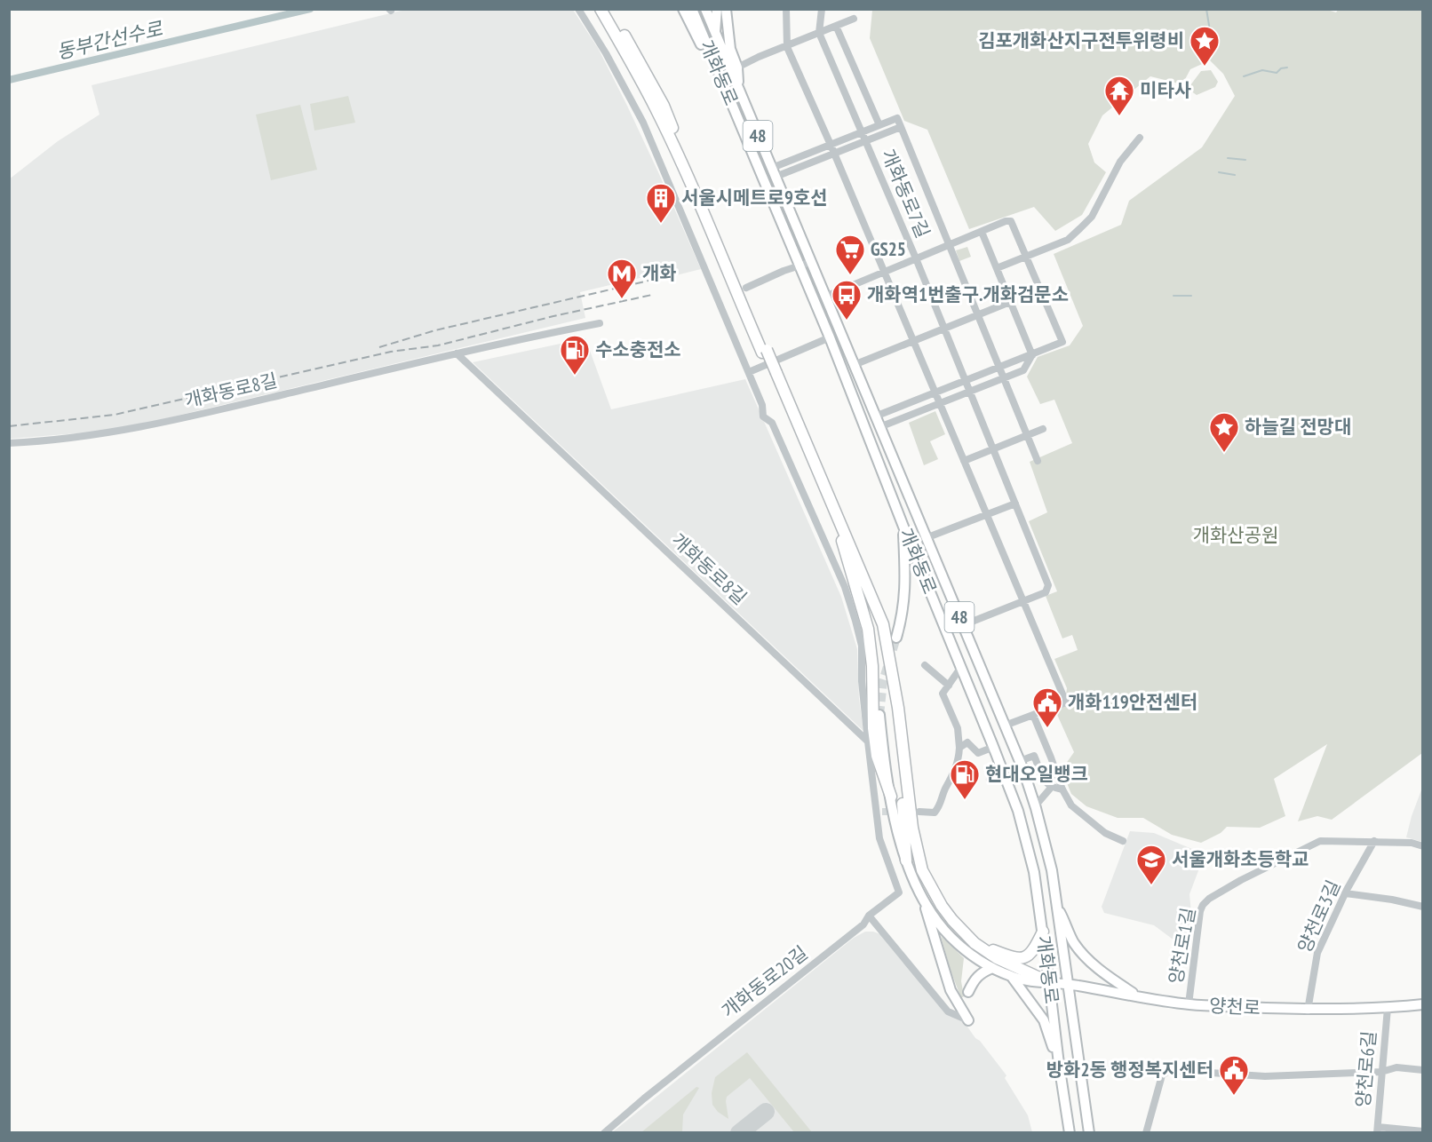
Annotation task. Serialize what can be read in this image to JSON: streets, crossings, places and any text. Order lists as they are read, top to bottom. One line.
{"streets":{"main road":["개화동로","48","양천로"],"street":["개화동로7길","개화동로8길","양천로3길","양천로1길","개화동로20길","양천로6길"]},"crossings":[["개화동로","48"],["개화동로","개화동로7길"],["개화동로","양천로"],["개화동로8길","개화동로20길"],["양천로3길","양천로1길"],["양천로3길","양천로"],["양천로1길","양천로"],["양천로","양천로6길"]],"water":["동부간선수로"],"parks":["개화산공원"],"places":{"place":["김포개화산지구전투위령비","하늘길 전망대"],"temple":["미타사"],"building":["서울시메트로9호선"],"supermarket":["GS25"],"metro station":["개화"],"bus stop":["개화역1번출구.개화검문소"],"fuel station":["수소충전소","현대오일뱅크"],"public building":["개화119안전센터","방화2동 행정복지센터"],"school or university":["서울개화초등학교"]}}
